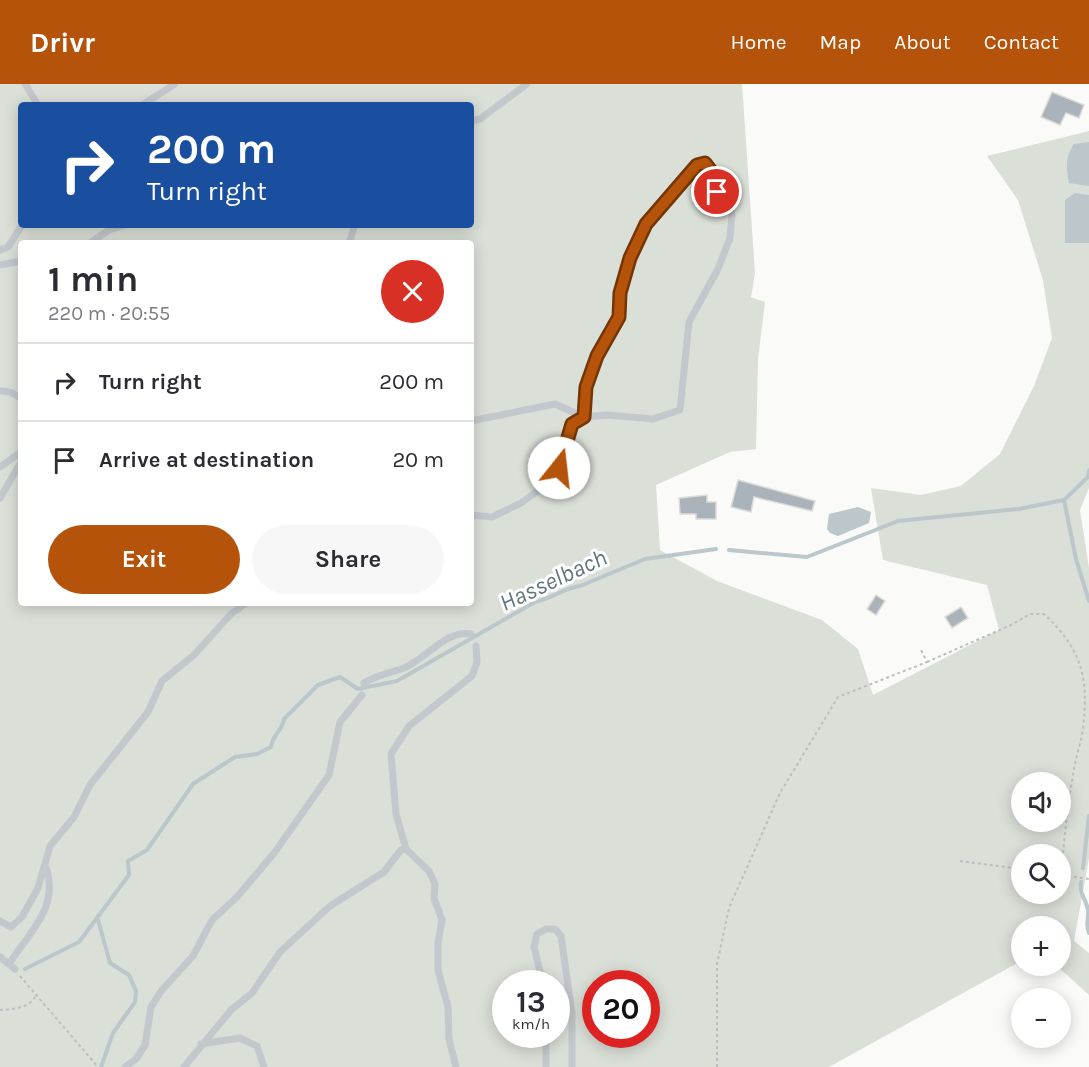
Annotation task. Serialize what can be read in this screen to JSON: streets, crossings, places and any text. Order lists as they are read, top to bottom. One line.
{"water":["Hasselbach"],"page":{"header":"Drivr","nav":["Home","Map","About","Contact"],"turn":["200 m","Turn right"],"heading":["1 min","220 m · 20:55"],"list":[{"name":"Turn right","value":"200 m"},{"name":"Arrive at destination","value":"20 m"}],"buttons":["Exit","Share"],"map_buttons":["+","−"],"speed":"13 km/h","limit":"20"}}
